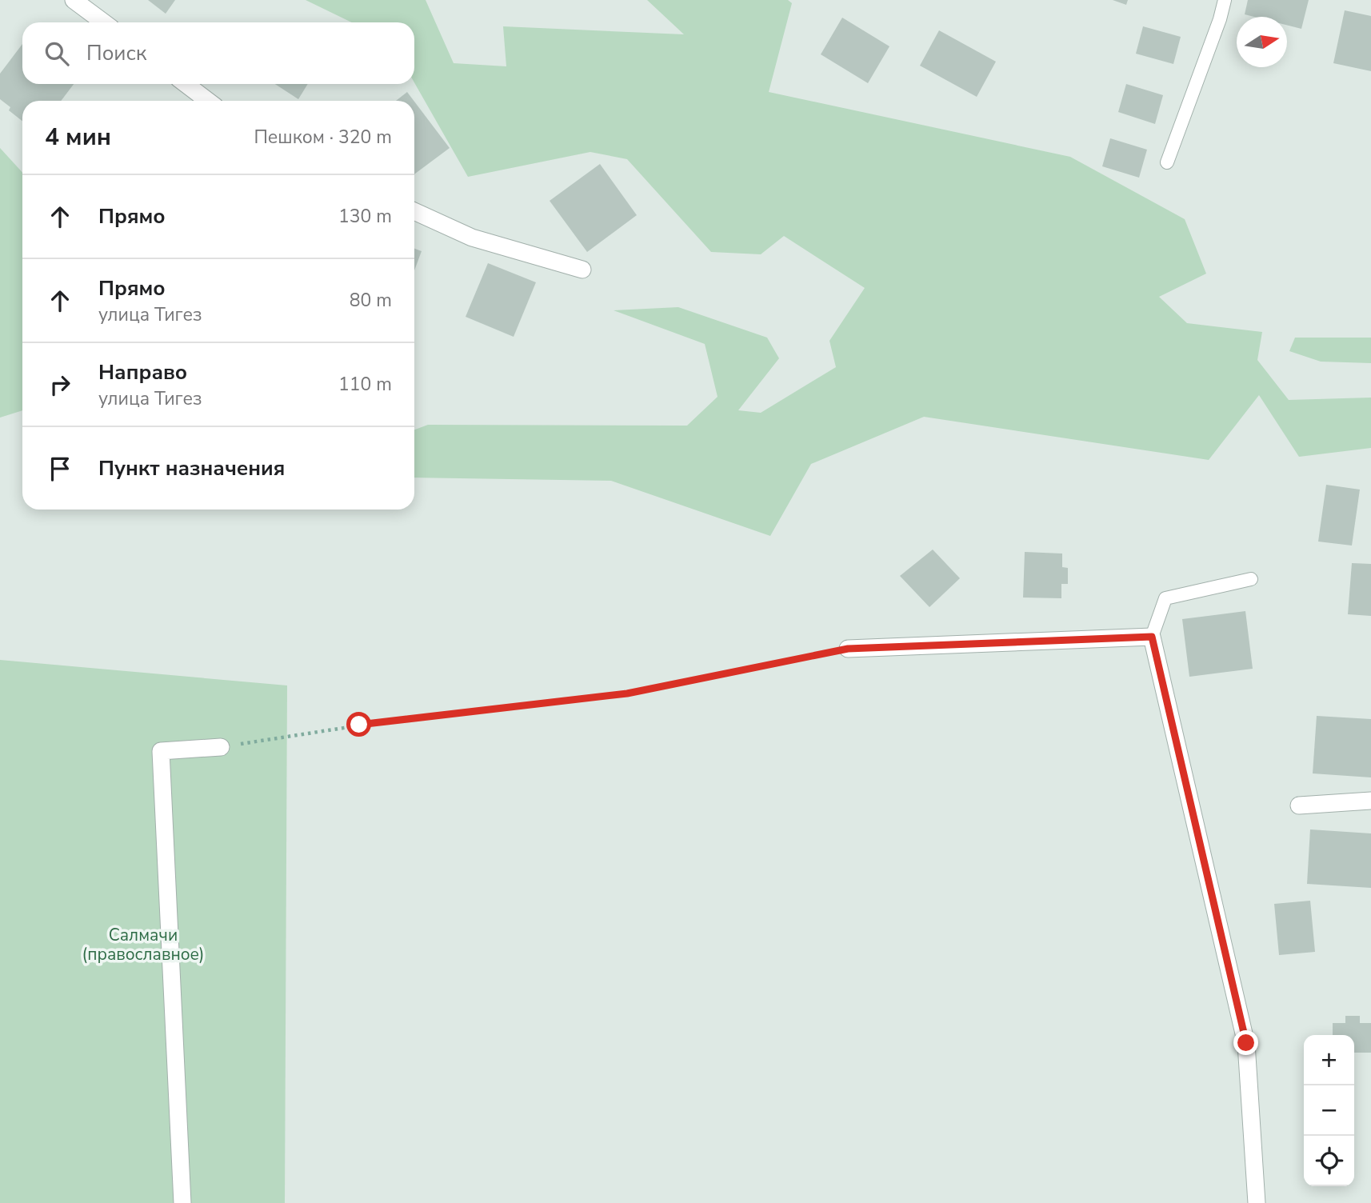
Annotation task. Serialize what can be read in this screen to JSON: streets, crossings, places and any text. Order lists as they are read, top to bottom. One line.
{"parks":["Салмачи (православное)"],"north":"right","page":{"search":"Поиск","heading":["4 мин","Пешком · 320 m"],"list":[["Прямо","130 m"],["Прямо","улица Тигез","80 m"],["Направо","улица Тигез","110 m"],"Пункт назначения"],"map_buttons":["+","−"]}}
